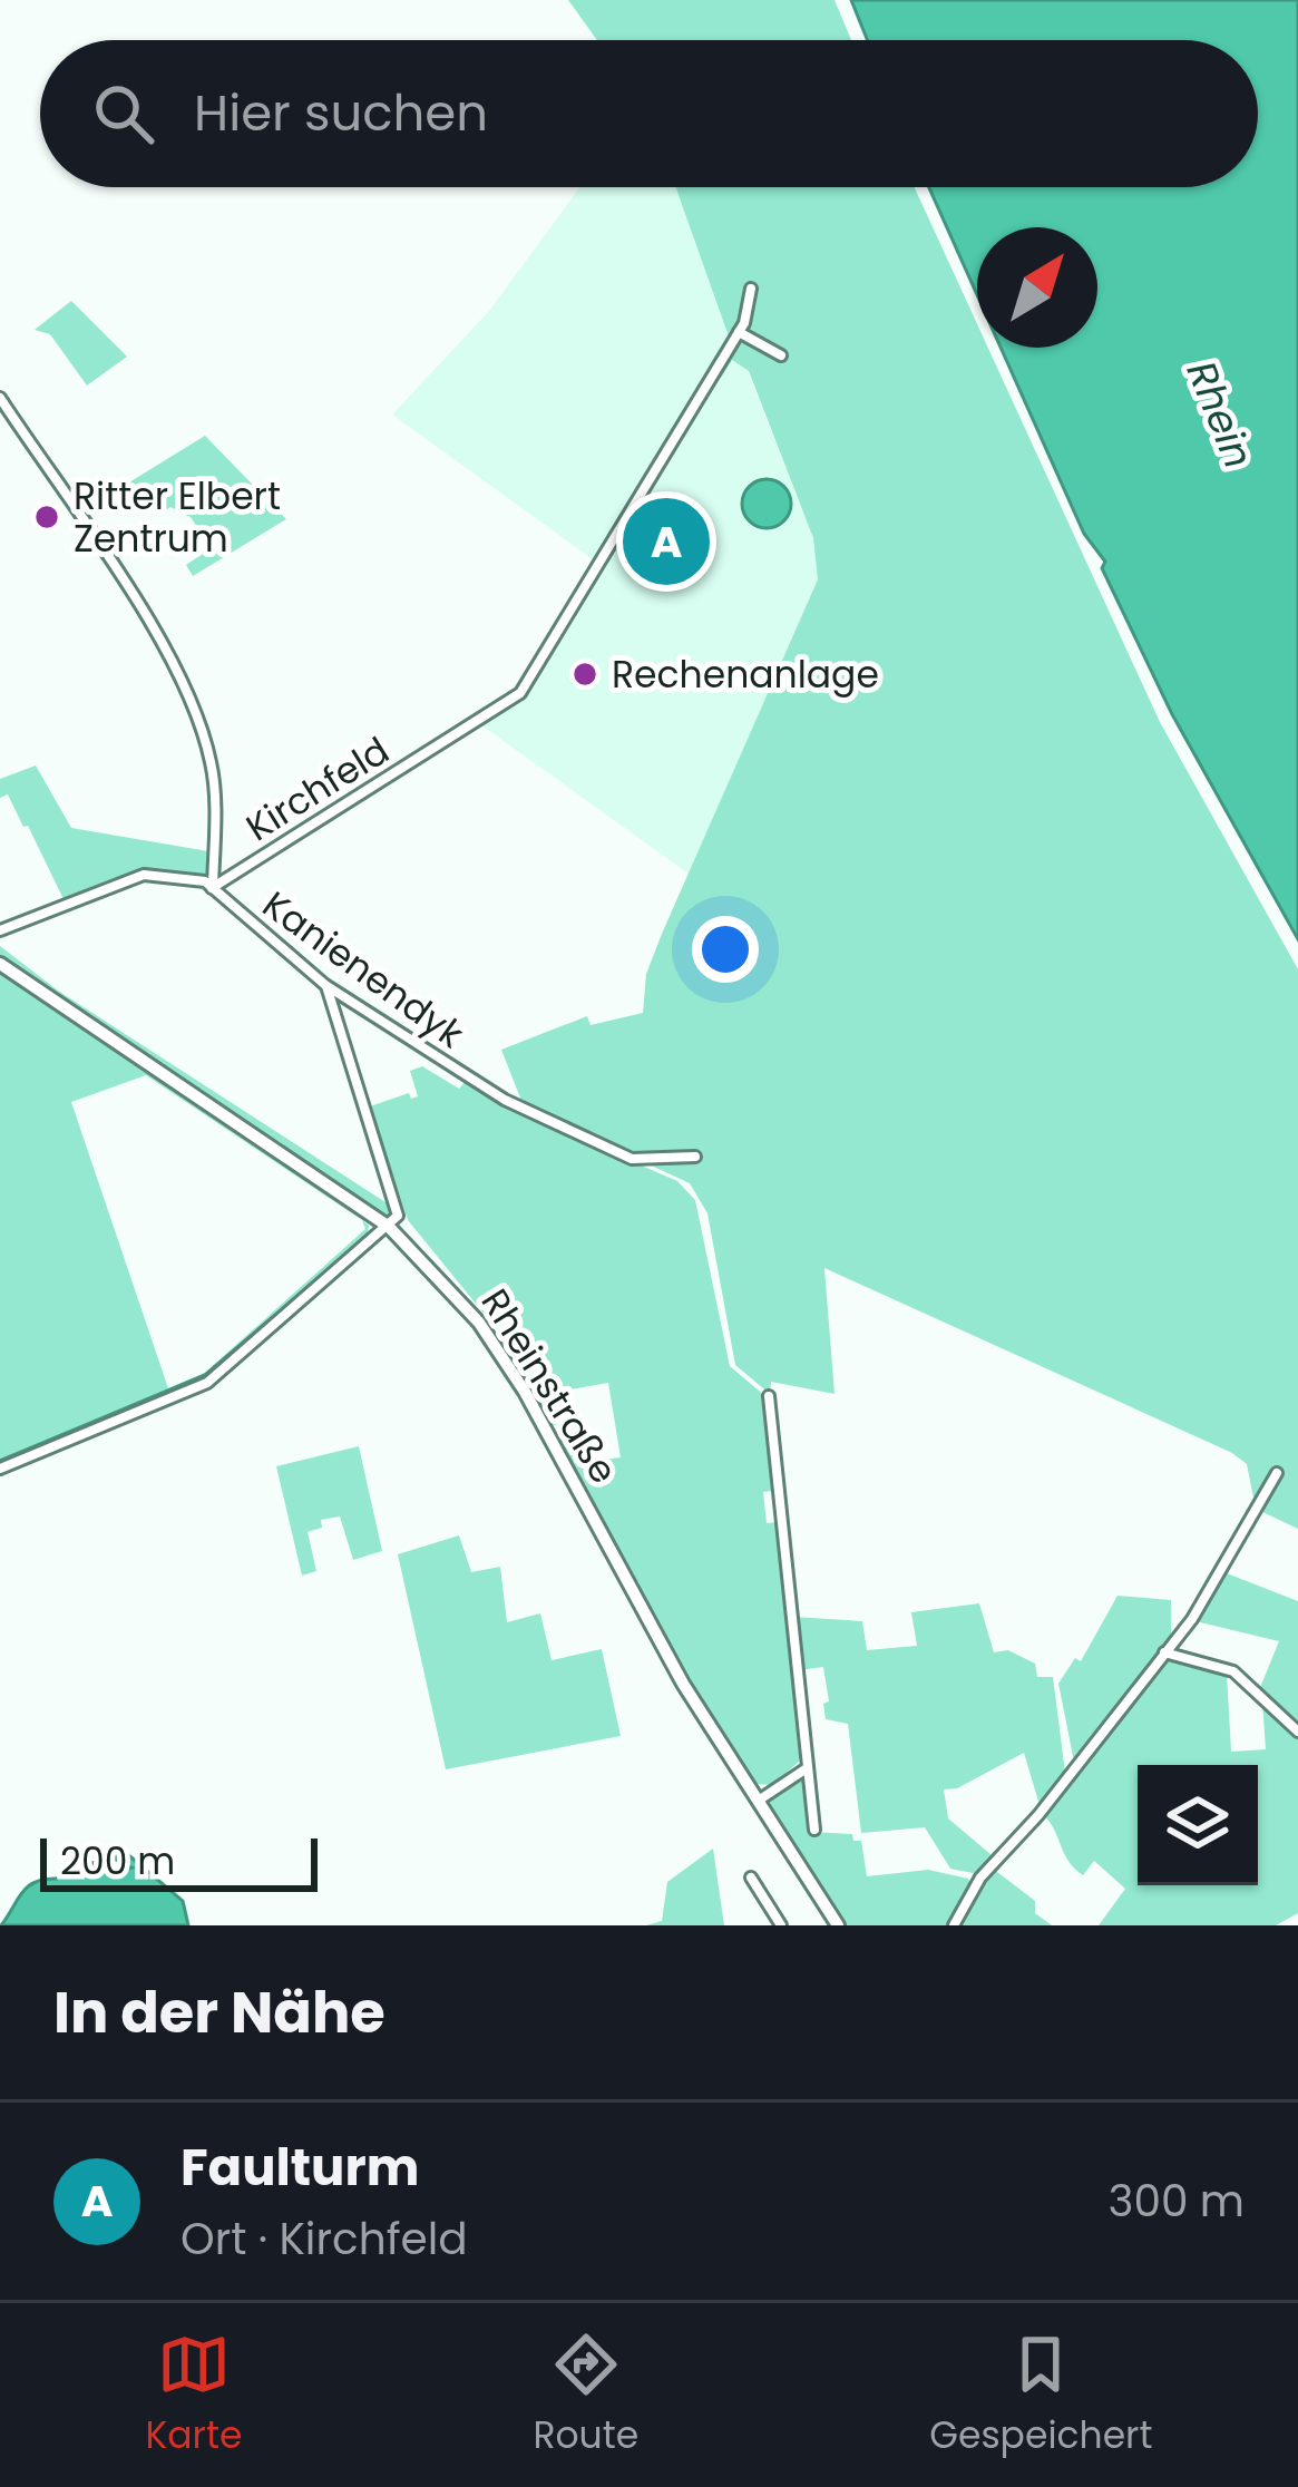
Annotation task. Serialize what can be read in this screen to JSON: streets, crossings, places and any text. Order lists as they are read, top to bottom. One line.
{"streets":{"main road":["Rheinstraße"],"street":["Kirchfeld","Kanienendyk"]},"crossings":[["Kirchfeld","Kanienendyk"]],"water":["Rhein"],"places":["Ritter Elbert Zentrum","Rechenanlage"],"scale_bar":"200 m","north":"top right","page":{"search":"Hier suchen","pins":"A","scale":"200 m","heading":"In der Nähe","list":[{"mark":"A","name":"Faulturm","note":"Ort · Kirchfeld","value":"300 m"}],"nav":["Karte","Route","Gespeichert"]}}
